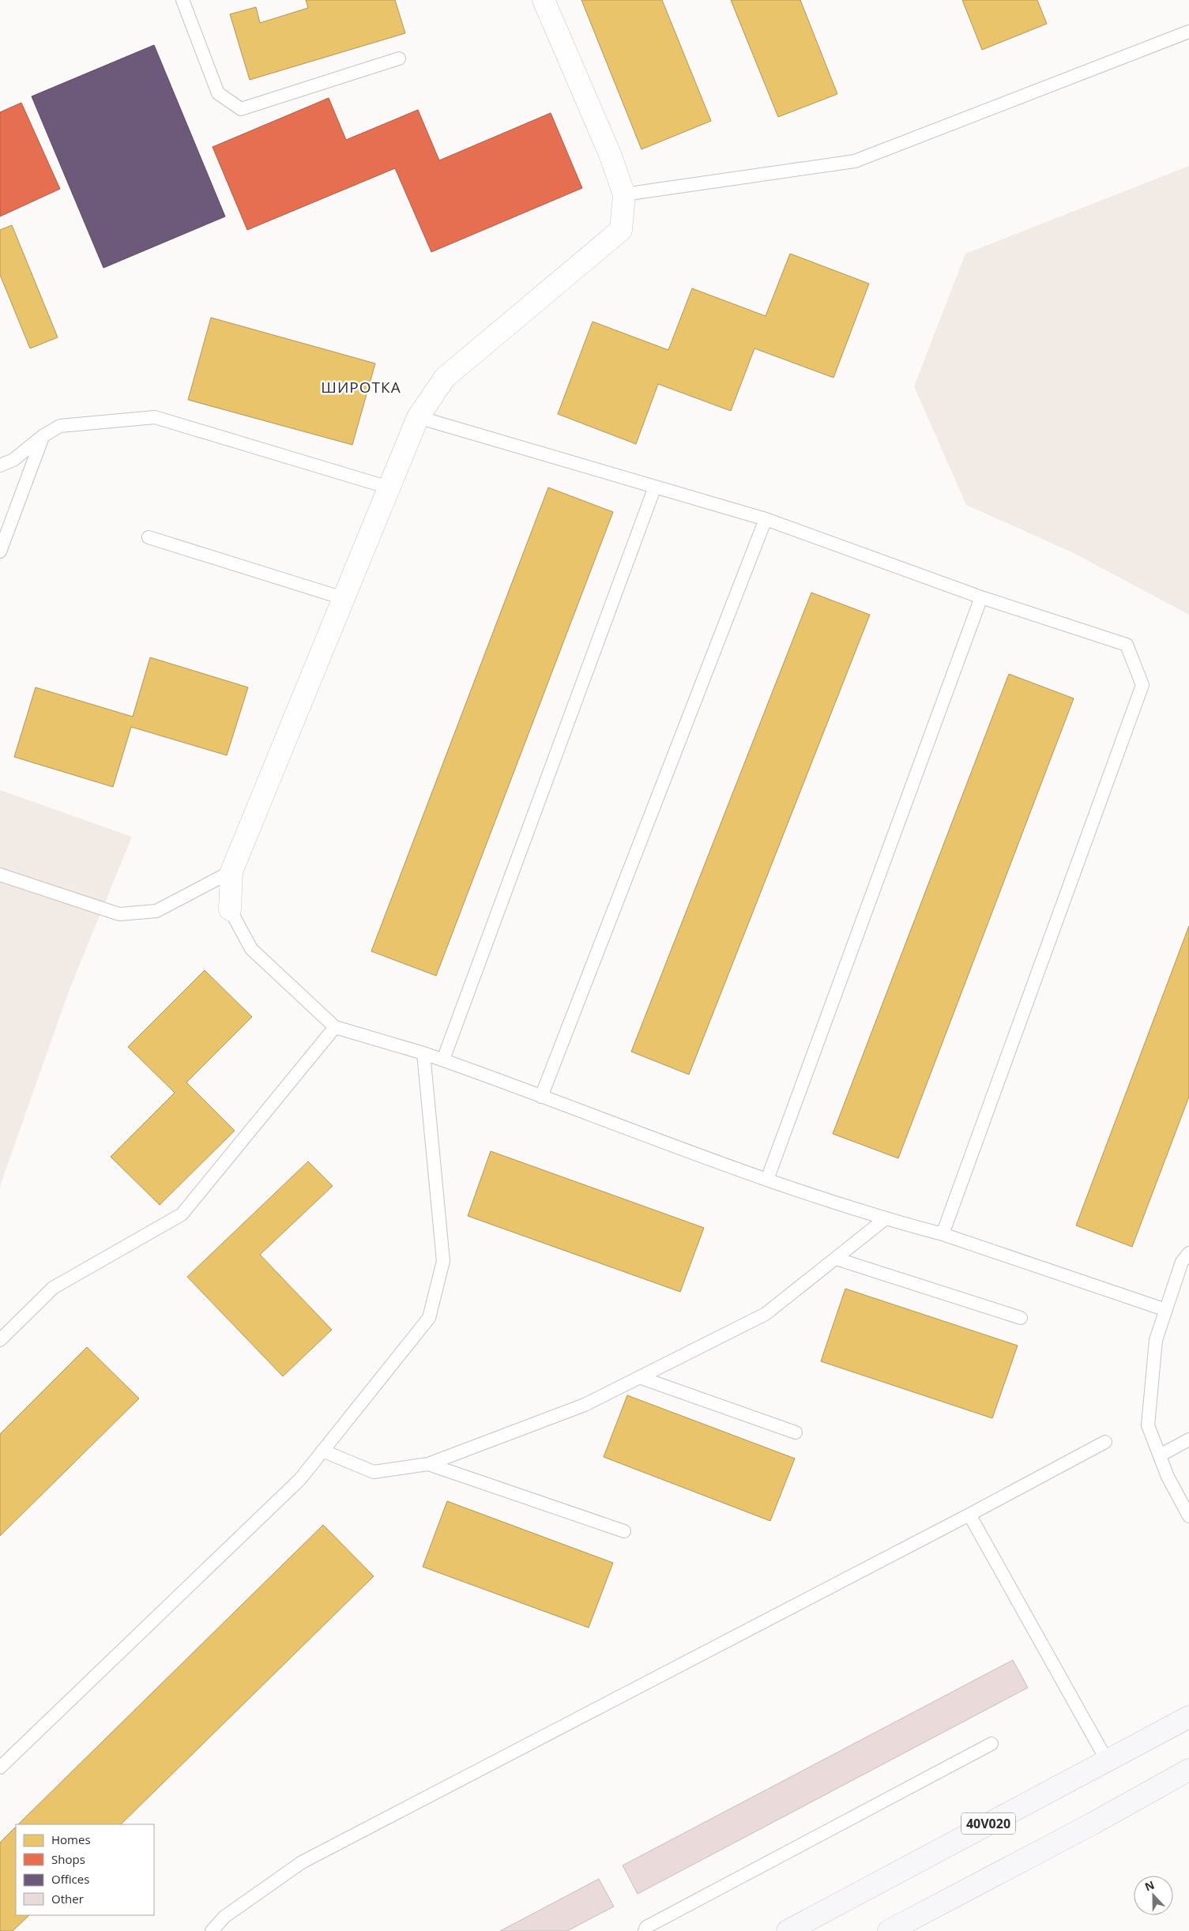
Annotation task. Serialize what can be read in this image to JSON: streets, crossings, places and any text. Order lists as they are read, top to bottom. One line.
{"streets":{"main road":["40V020"]},"districts":["ШИРОТКА"],"legend":["Homes","Shops","Offices","Other"],"north":"top"}
